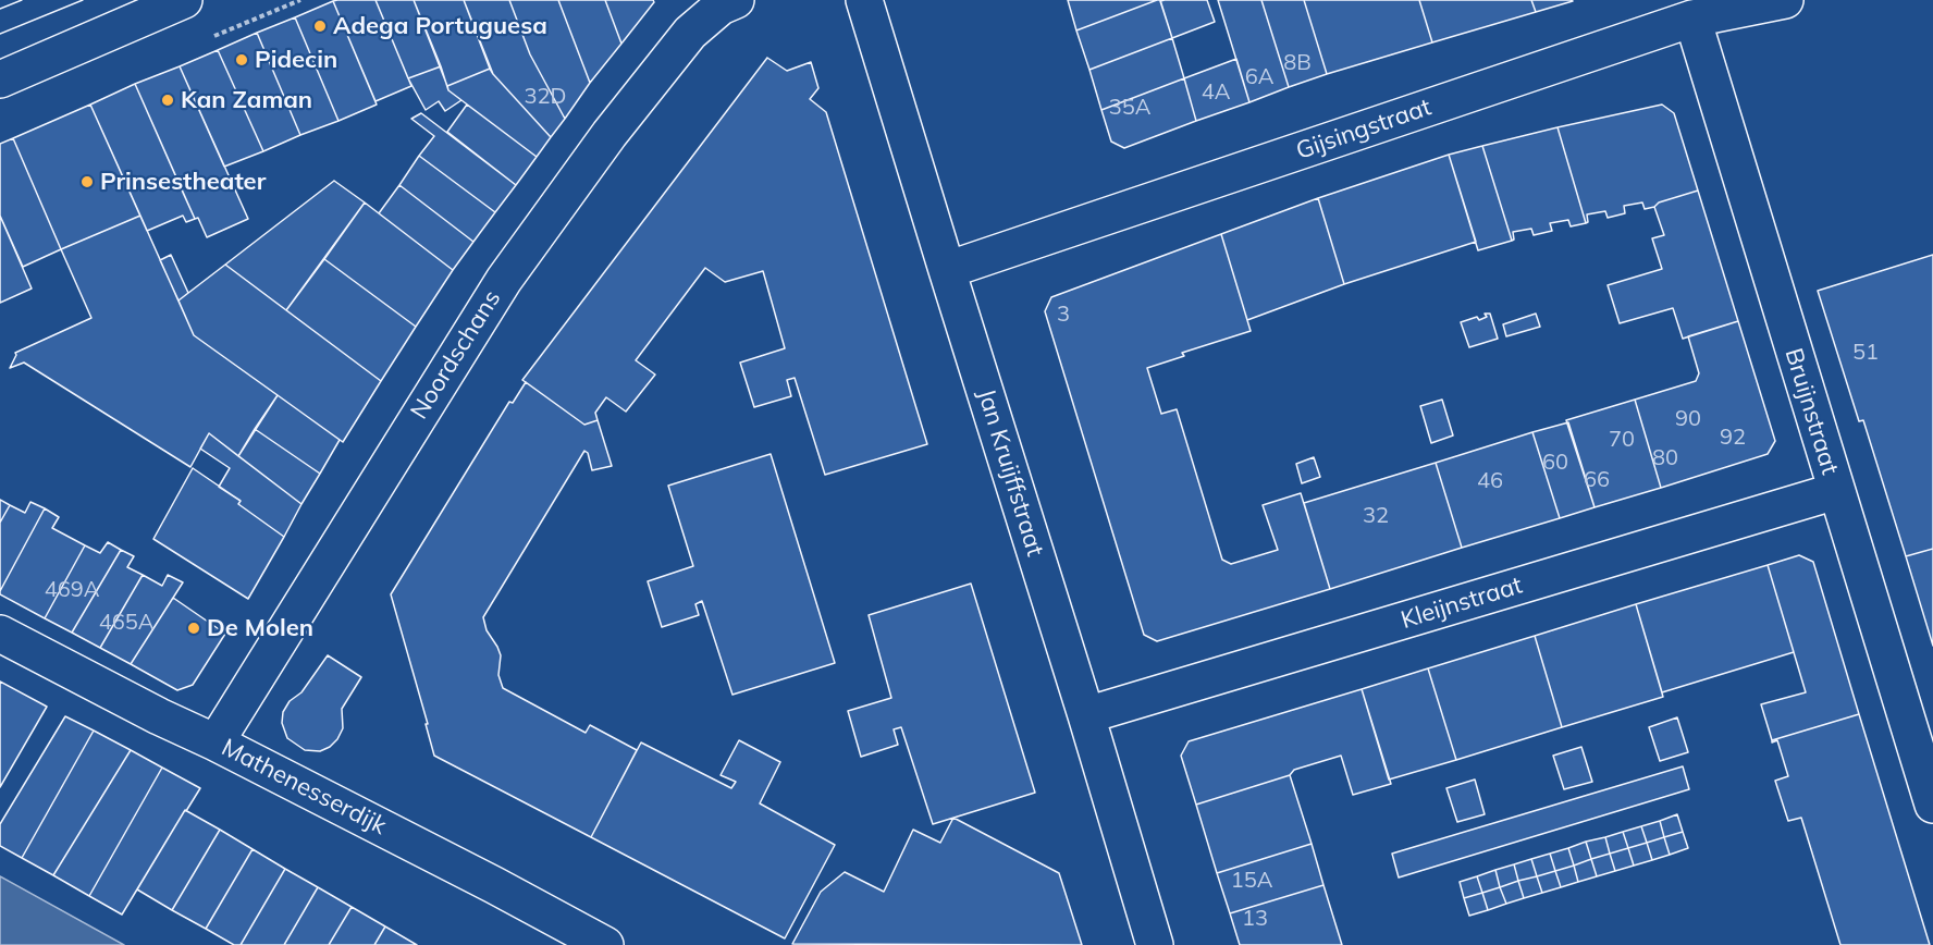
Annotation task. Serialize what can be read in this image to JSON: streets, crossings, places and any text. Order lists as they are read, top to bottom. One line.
{"streets":{"street":["Gijsingstraat","Noordschans","Bruijnstraat","Jan Kruijffstraat","Kleijnstraat","Mathenesserdijk"]},"crossings":[["Gijsingstraat","Bruijnstraat"],["Gijsingstraat","Jan Kruijffstraat"],["Noordschans","Mathenesserdijk"],["Bruijnstraat","Kleijnstraat"],["Jan Kruijffstraat","Kleijnstraat"]],"places":["Adega Portuguesa","Pidecin","Kan Zaman","Prinsestheater","De Molen"],"house_numbers":["8B","6A","4A","32D","35A","3","51","90","92","70","80","60","66","46","32","469A","465A","15A","13"]}
